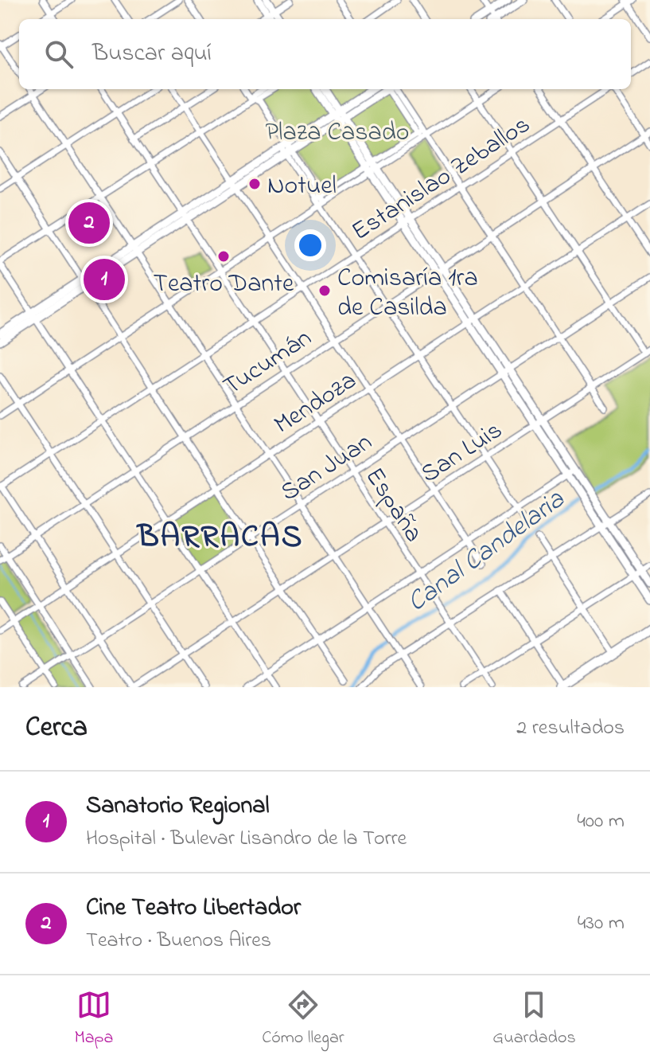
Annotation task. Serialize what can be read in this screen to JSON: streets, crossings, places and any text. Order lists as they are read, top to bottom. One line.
{"streets":{"street":["Estanislao Zeballos","Tucumán","Mendoza","San Luis","San Juan","España"]},"crossings":[["Estanislao Zeballos","España"],["Tucumán","España"],["Mendoza","España"],["San Luis","España"],["San Juan","España"]],"districts":["BARRACAS"],"water":["Canal Candelaria"],"parks":["Plaza Casado"],"places":["Notuel","Teatro Dante","Comisaría 1ra de Casilda"],"page":{"search":"Buscar aquí","pins":["2","1"],"heading":["Cerca","2 resultados"],"list":[{"mark":"1","name":"Sanatorio Regional","note":"Hospital · Bulevar Lisandro de la Torre","value":"400 m"},{"mark":"2","name":"Cine Teatro Libertador","note":"Teatro · Buenos Aires","value":"430 m"}],"nav":["Mapa","Cómo llegar","Guardados"]}}
